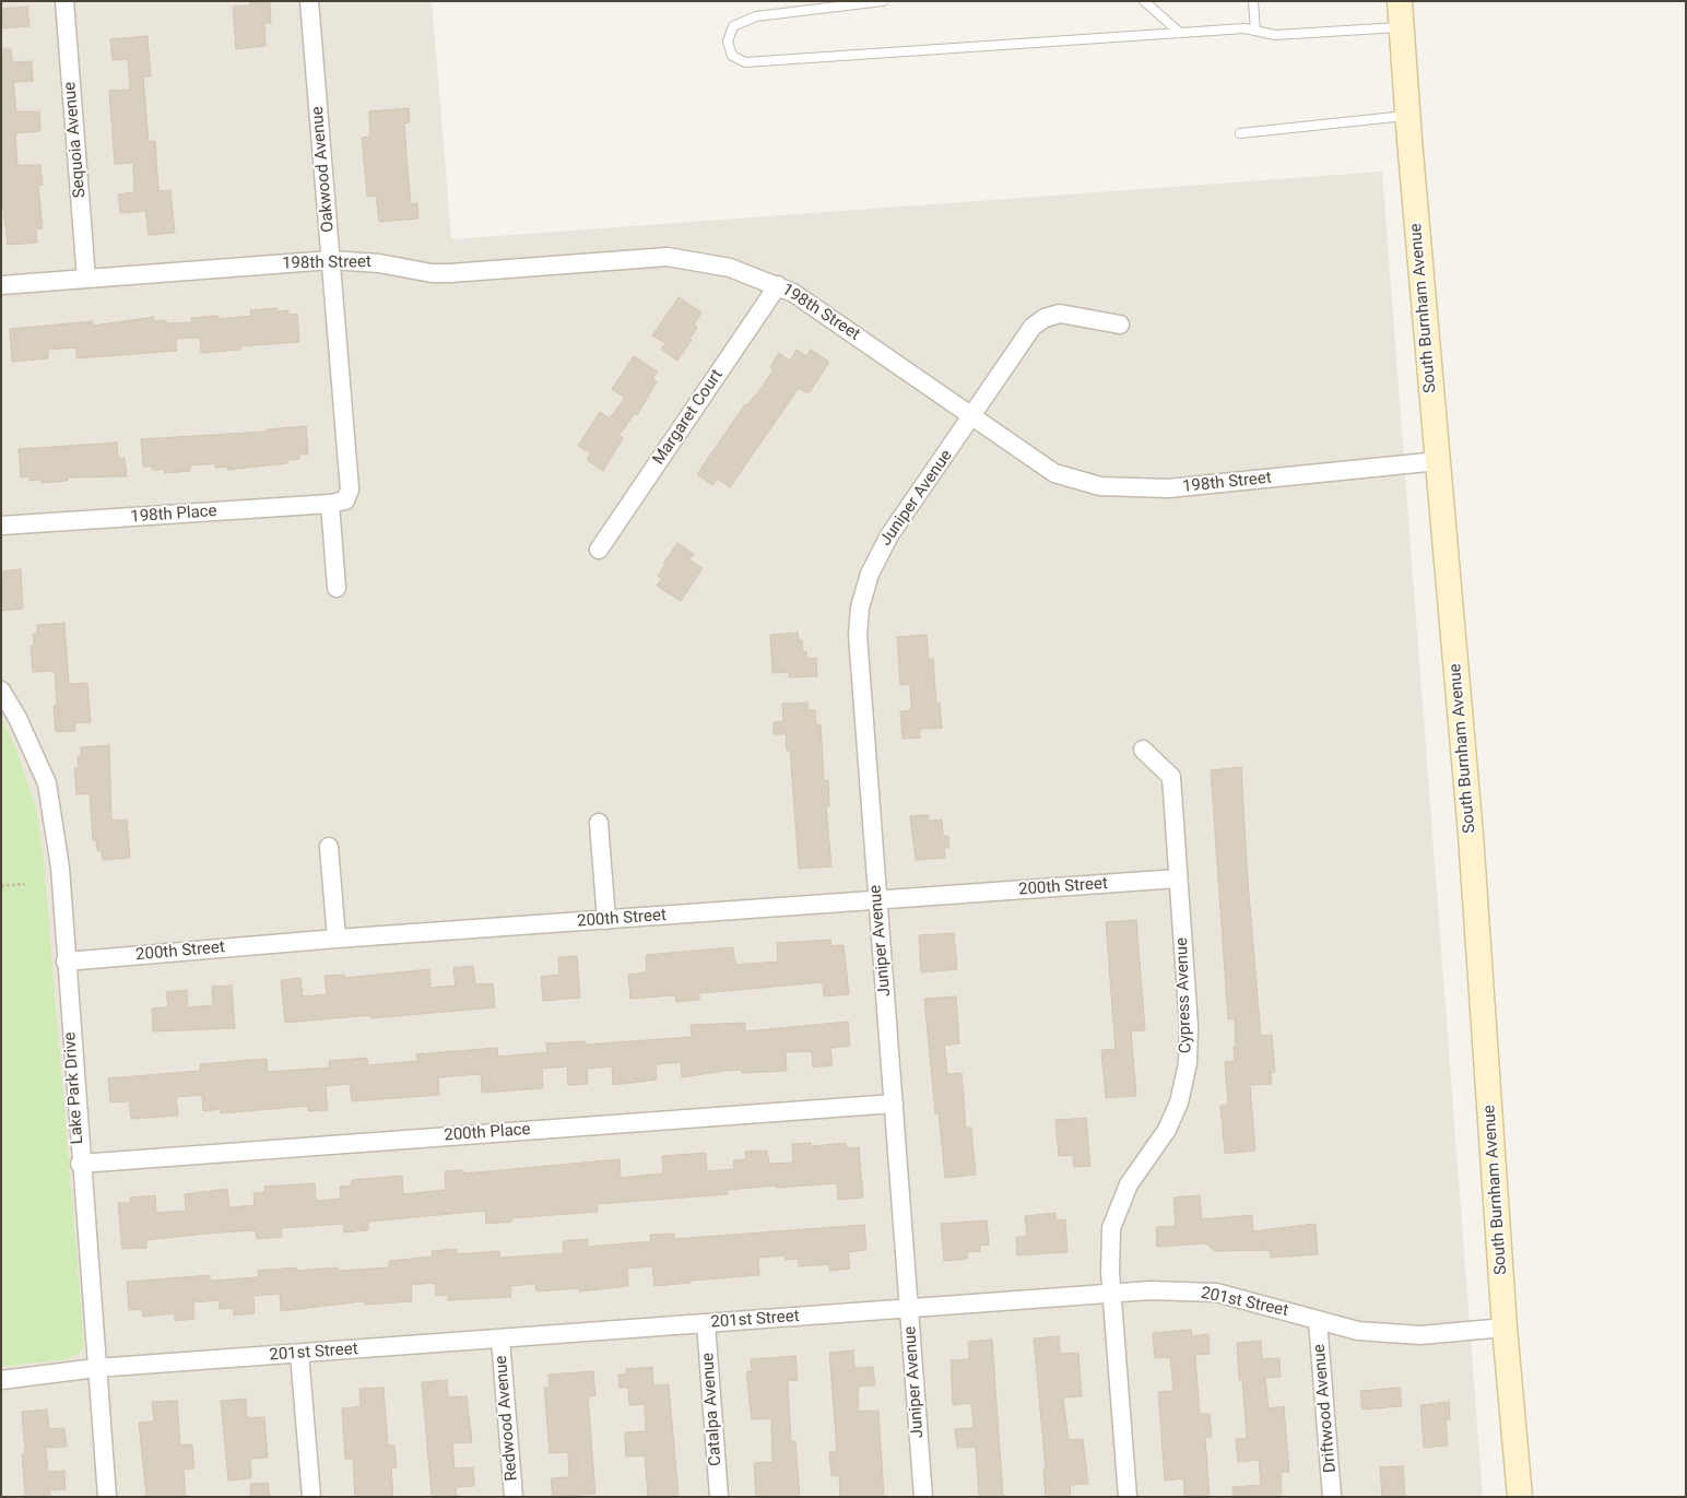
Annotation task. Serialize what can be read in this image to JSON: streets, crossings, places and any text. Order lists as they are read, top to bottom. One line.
{"streets":{"main road":["South Burnham Avenue"],"street":["Sequoia Avenue","Oakwood Avenue","198th Street","Margaret Court","Juniper Avenue","198th Place","200th Street","Cypress Avenue","Lake Park Drive","200th Place","201st Street","Driftwood Avenue","Catalpa Avenue","Redwood Avenue"]},"crossings":[["Sequoia Avenue","198th Street"],["Oakwood Avenue","198th Street"],["Oakwood Avenue","198th Place"],["198th Street","South Burnham Avenue"],["198th Street","Margaret Court"],["198th Street","Juniper Avenue"],["South Burnham Avenue","201st Street"],["Juniper Avenue","200th Street"],["Juniper Avenue","200th Place"],["Juniper Avenue","201st Street"],["200th Street","Cypress Avenue"],["200th Street","Lake Park Drive"],["Cypress Avenue","201st Street"],["Lake Park Drive","200th Place"],["Lake Park Drive","201st Street"],["201st Street","Driftwood Avenue"],["201st Street","Catalpa Avenue"],["201st Street","Redwood Avenue"]]}
